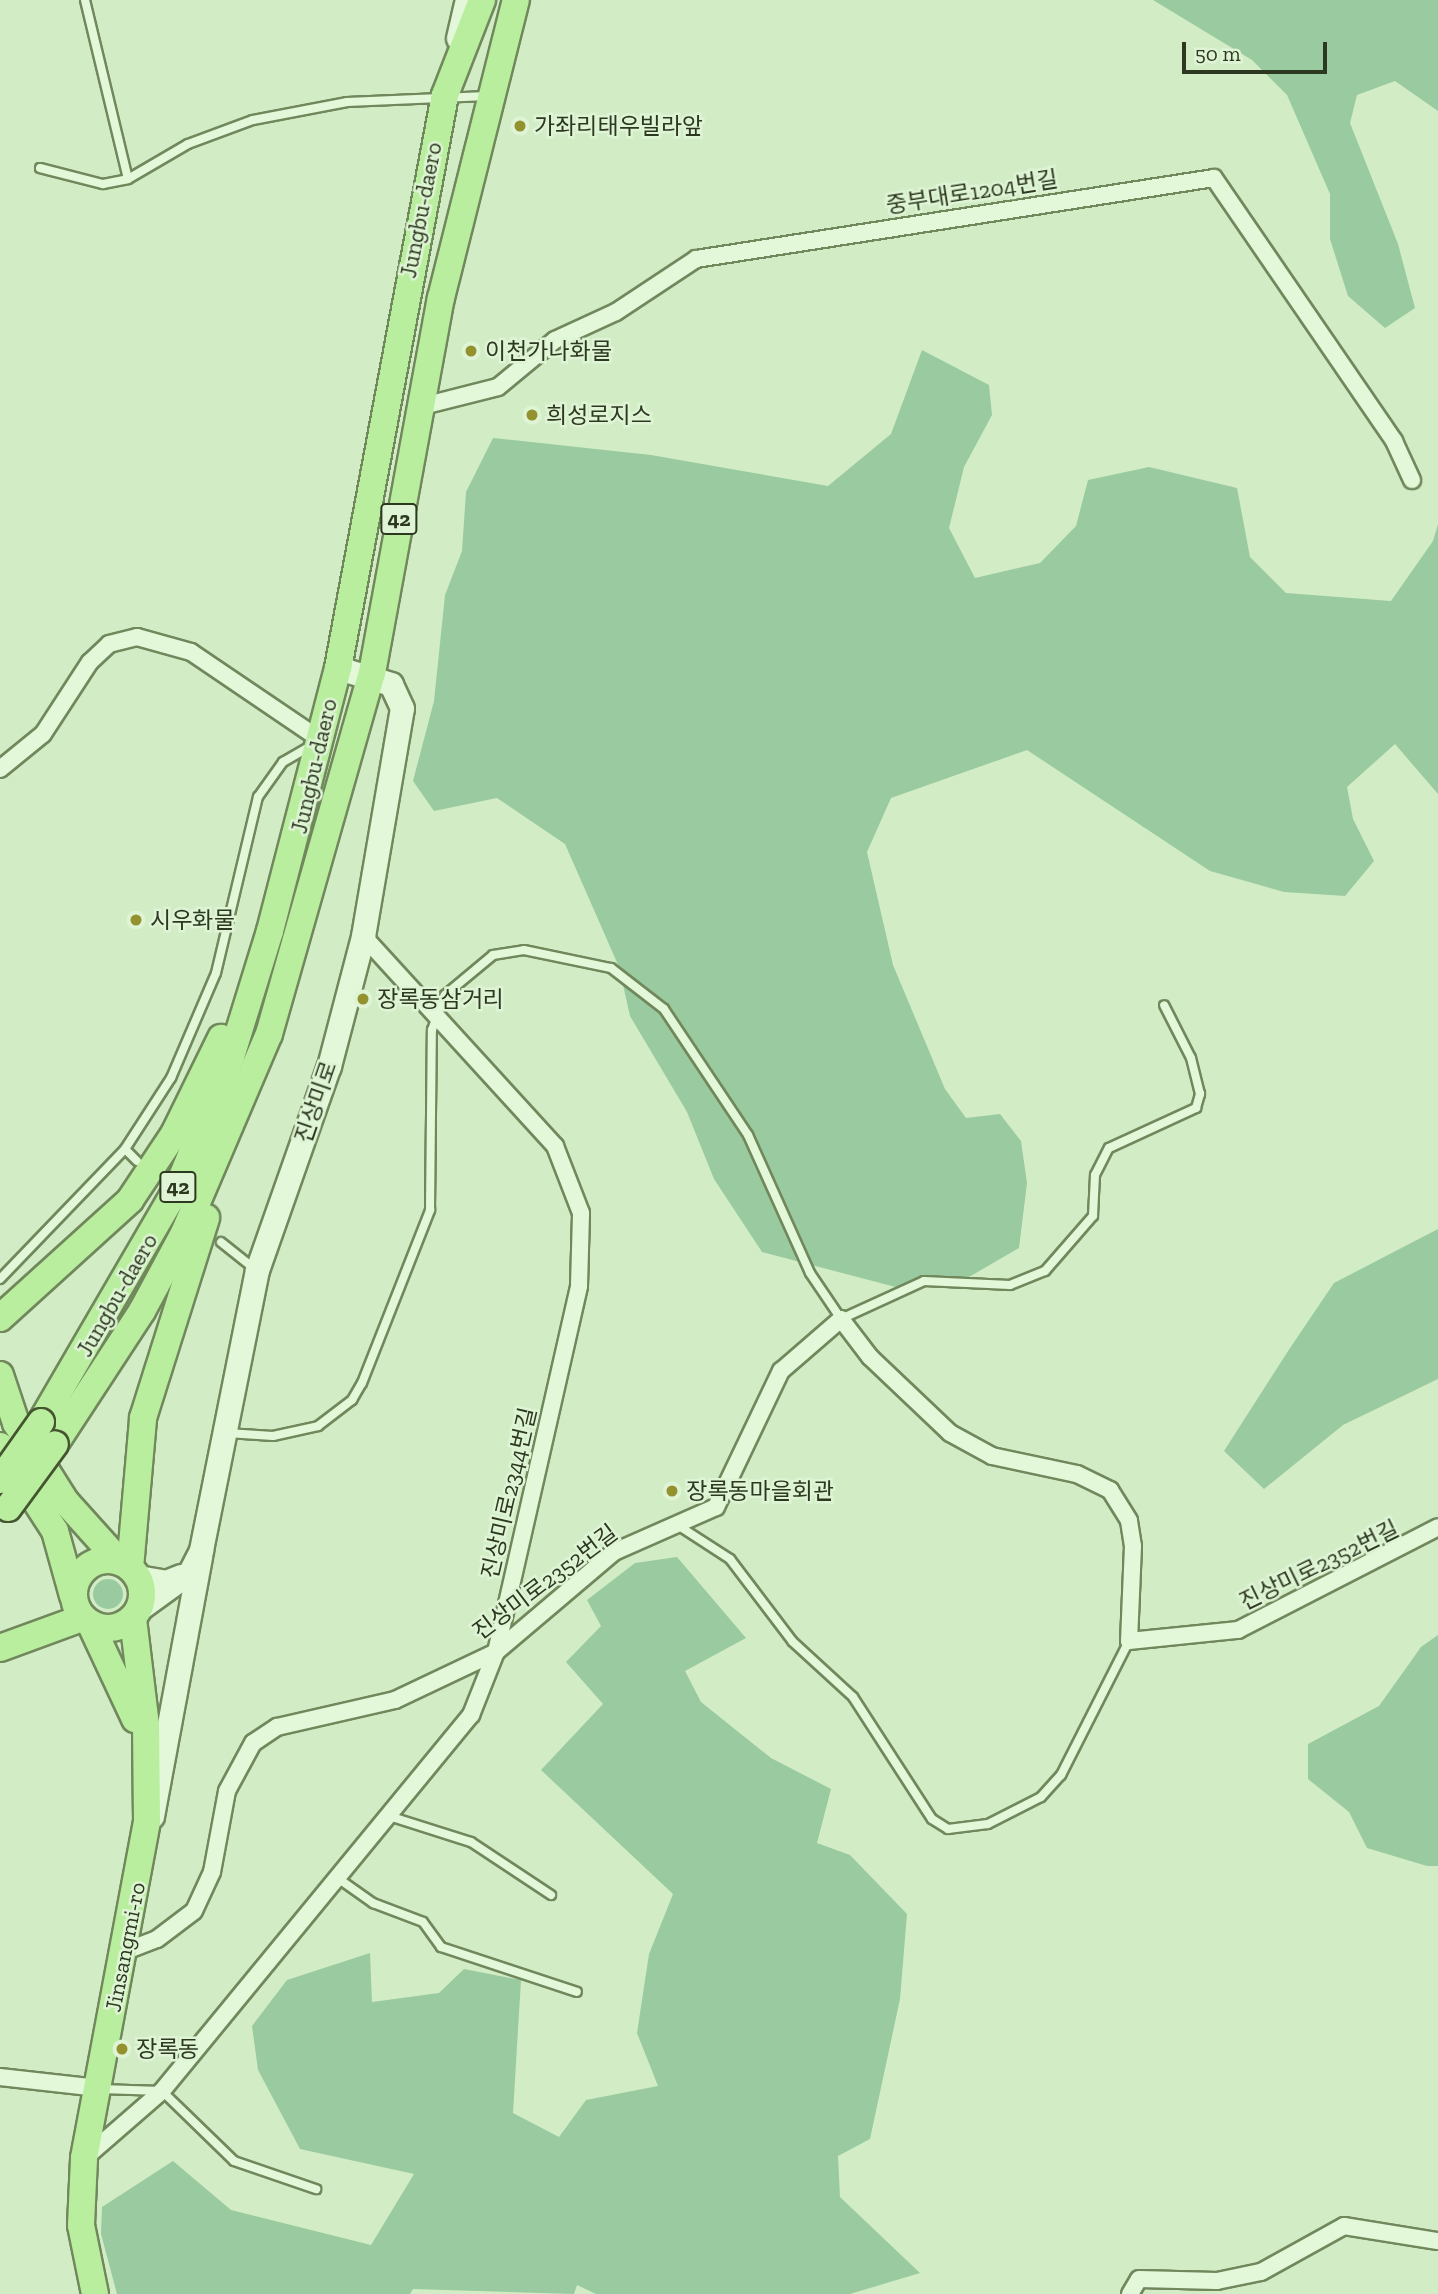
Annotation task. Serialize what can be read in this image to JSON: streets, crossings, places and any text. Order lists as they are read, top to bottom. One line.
{"streets":{"main road":["Jungbu-daero","42","Jinsangmi-ro"],"street":["중부대로1204번길","진상미로","진상미로2344번길","진상미로2352번길"]},"crossings":[["중부대로1204번길","Jungbu-daero"],["Jungbu-daero","진상미로"],["진상미로","진상미로2344번길"],["진상미로2344번길","진상미로2352번길"],["진상미로2344번길","Jinsangmi-ro"],["진상미로2352번길","Jinsangmi-ro"]],"places":["가좌리태우빌라앞","이천가나화물","희성로지스","시우화물","장록동삼거리","장록동마을회관","장록동"],"scale_bar":"50 m"}
